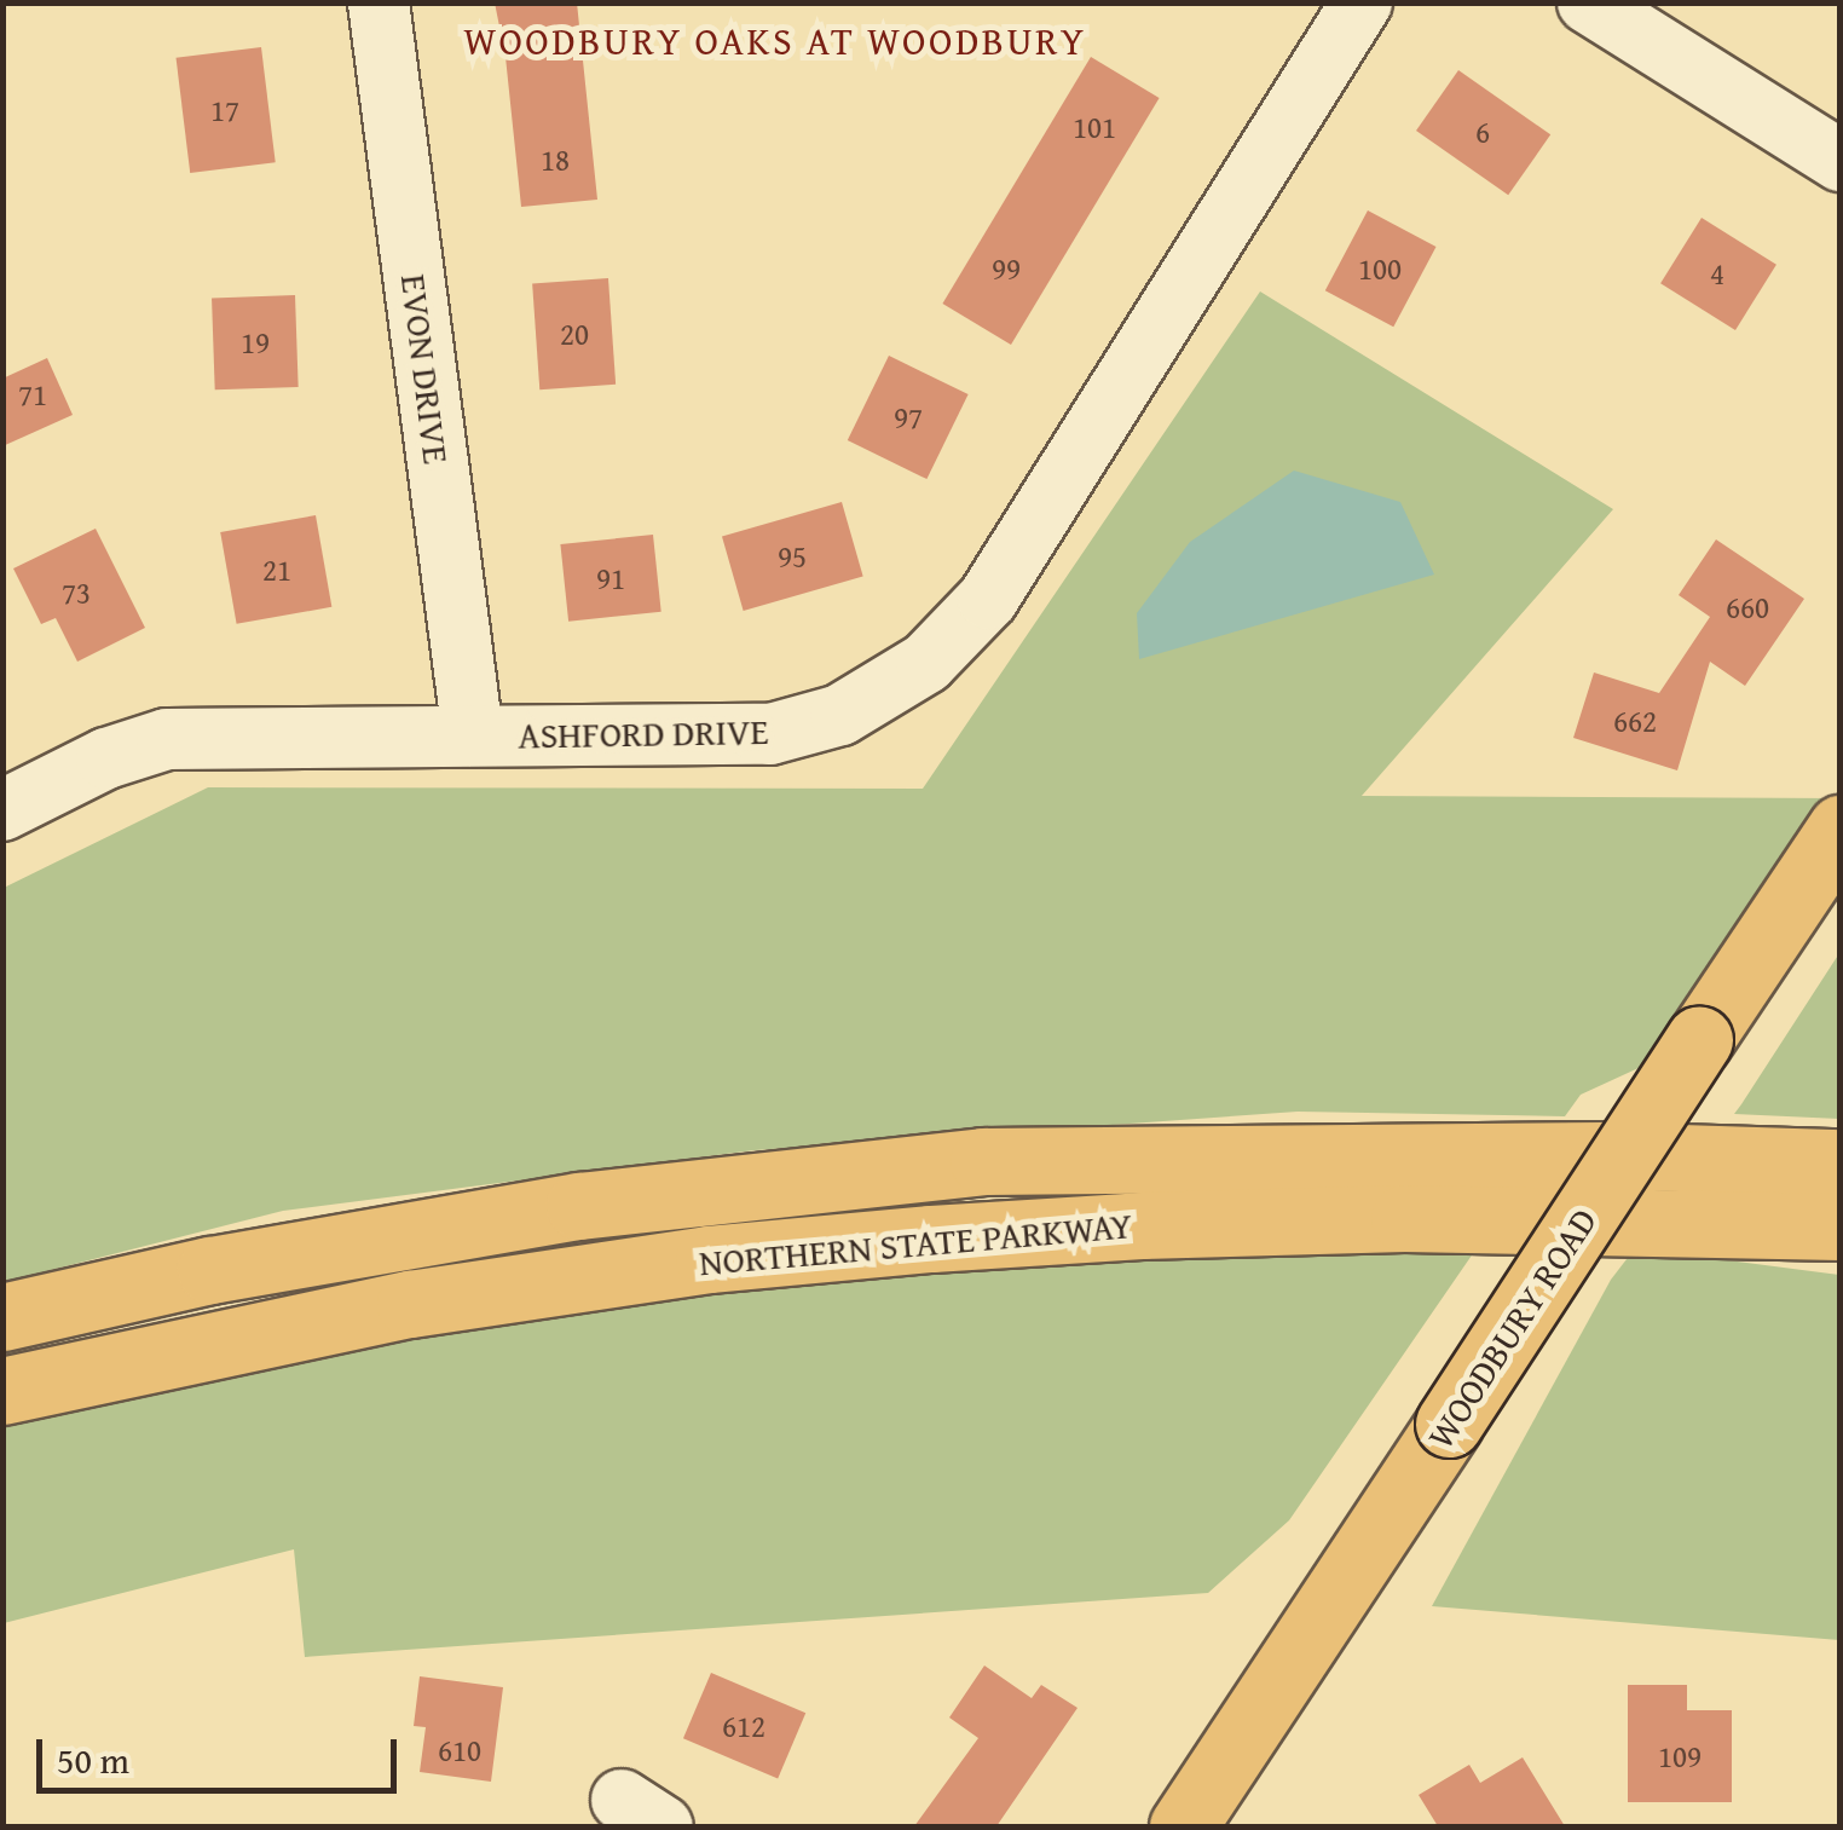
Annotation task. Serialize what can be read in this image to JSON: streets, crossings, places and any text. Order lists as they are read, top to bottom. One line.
{"streets":{"main road":["NORTHERN STATE PARKWAY","WOODBURY ROAD"],"street":["EVON DRIVE","ASHFORD DRIVE"]},"crossings":[["EVON DRIVE","ASHFORD DRIVE"]],"districts":["WOODBURY OAKS AT WOODBURY"],"house_numbers":["17","101","6","18","99","100","4","20","19","71","97","95","21","91","73","660","662","612","610","109"],"scale_bar":"50 m"}
